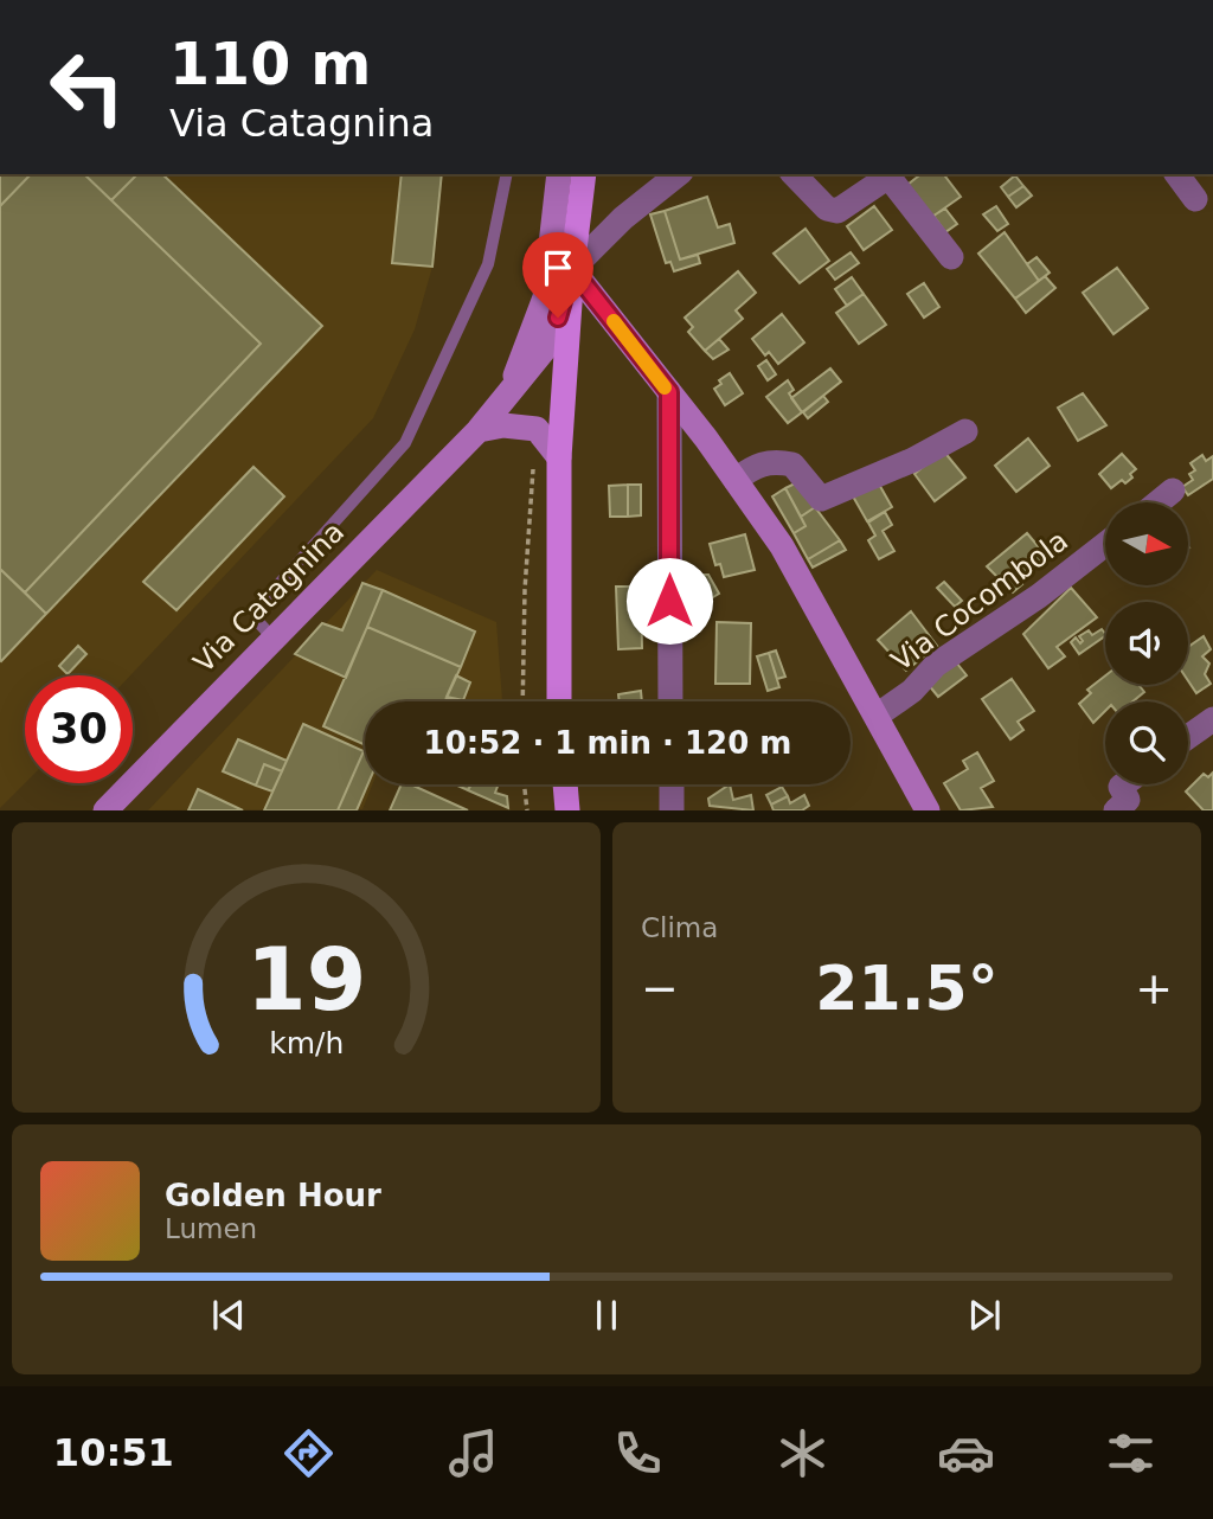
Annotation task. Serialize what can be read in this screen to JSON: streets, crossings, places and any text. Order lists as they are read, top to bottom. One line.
{"streets":{"main road":["Via Catagnina","Via Cocombola"]},"crossings":[["Via Catagnina","Via Cocombola"]],"north":"right","page":{"turn":["110 m","Via Catagnina"],"limit":"30","trip":"10:52 · 1 min · 120 m","tile":"Clima","heat":["−","21.5°","+"],"song":["Golden Hour","Lumen"],"tabs":"10:51","gauge":["19","km/h"]}}
